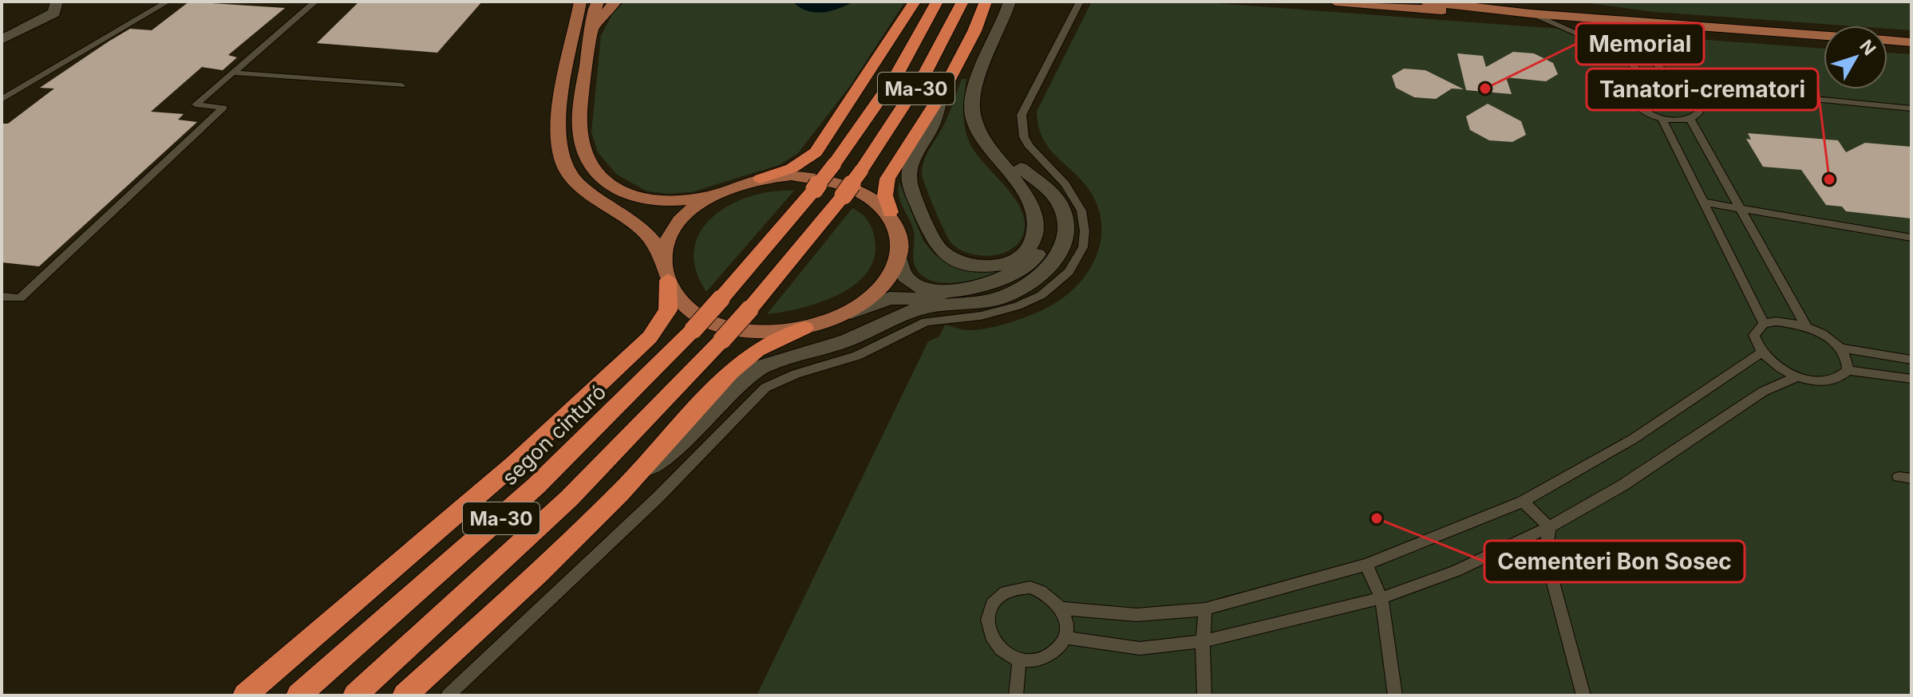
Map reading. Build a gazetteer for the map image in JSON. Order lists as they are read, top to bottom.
{
  "streets": {
    "highway": ["Ma-30", "segon cinturó"]
  },
  "places": ["Memorial", "Tanatori-crematori", "Cementeri Bon Sosec"],
  "north": "top right"
}
